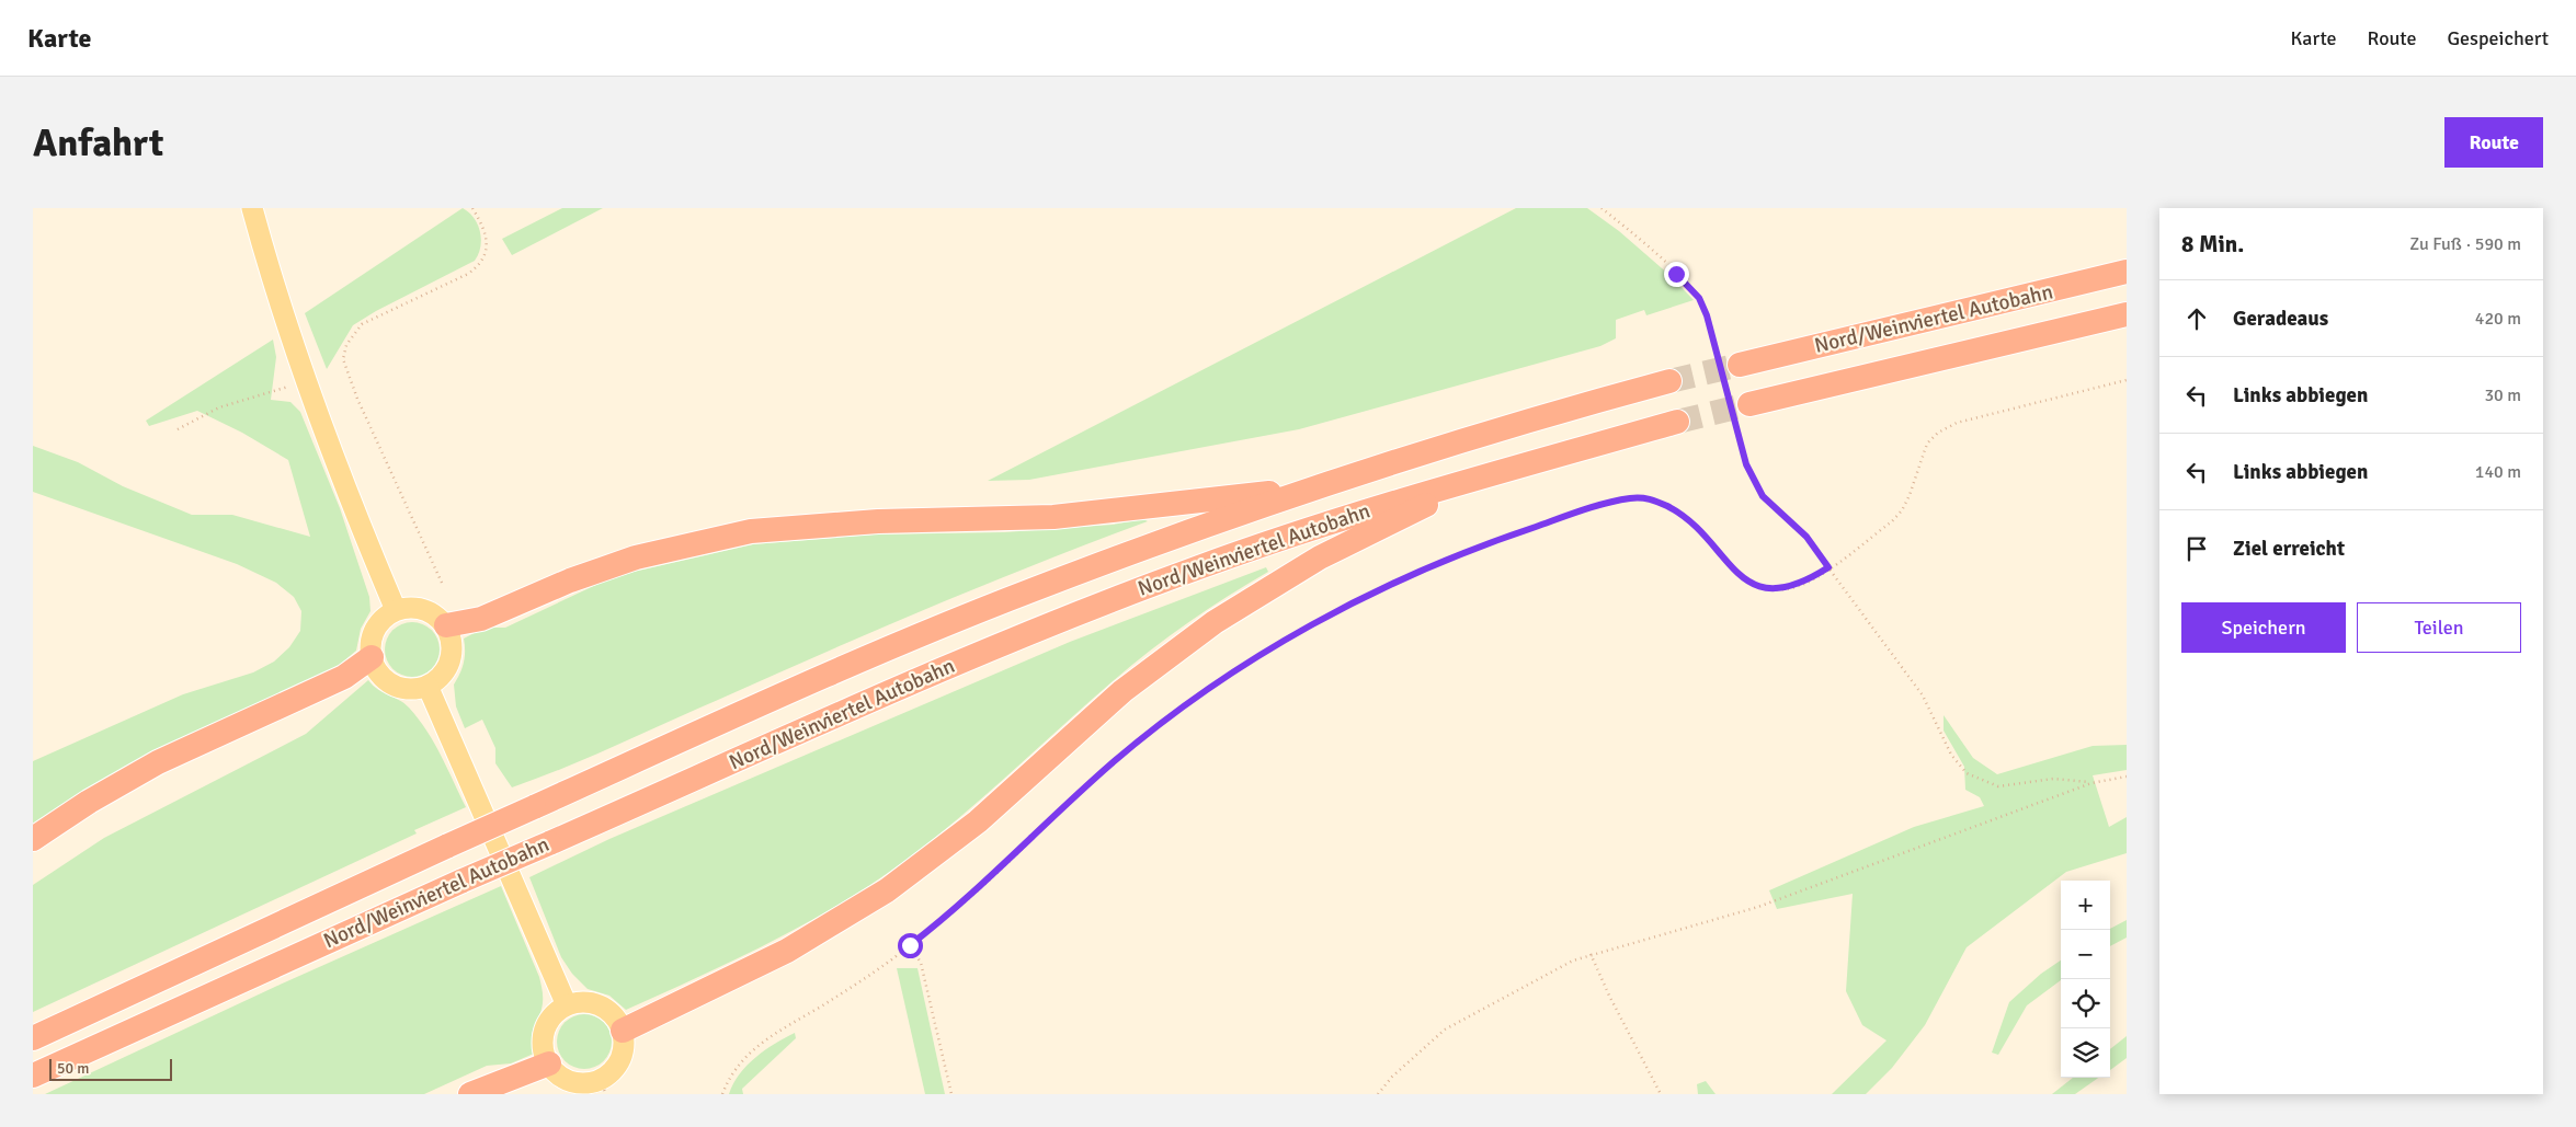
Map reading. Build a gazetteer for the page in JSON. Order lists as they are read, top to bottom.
{
  "streets": {
    "highway": ["Nord/Weinviertel Autobahn"]
  },
  "scale_bar": "50 m",
  "page": {
    "header": "Karte",
    "nav": ["Karte", "Route", "Gespeichert"],
    "buttons": [
      "Route",
      ["Speichern", "Teilen"]
    ],
    "title": "Anfahrt",
    "heading": ["8 Min.", "Zu Fuß · 590 m"],
    "list": [
      ["Geradeaus", "420 m"],
      ["Links abbiegen", "30 m"],
      ["Links abbiegen", "140 m"],
      "Ziel erreicht"
    ],
    "map_buttons": ["+", "−"],
    "scale": "50 m"
  }
}
